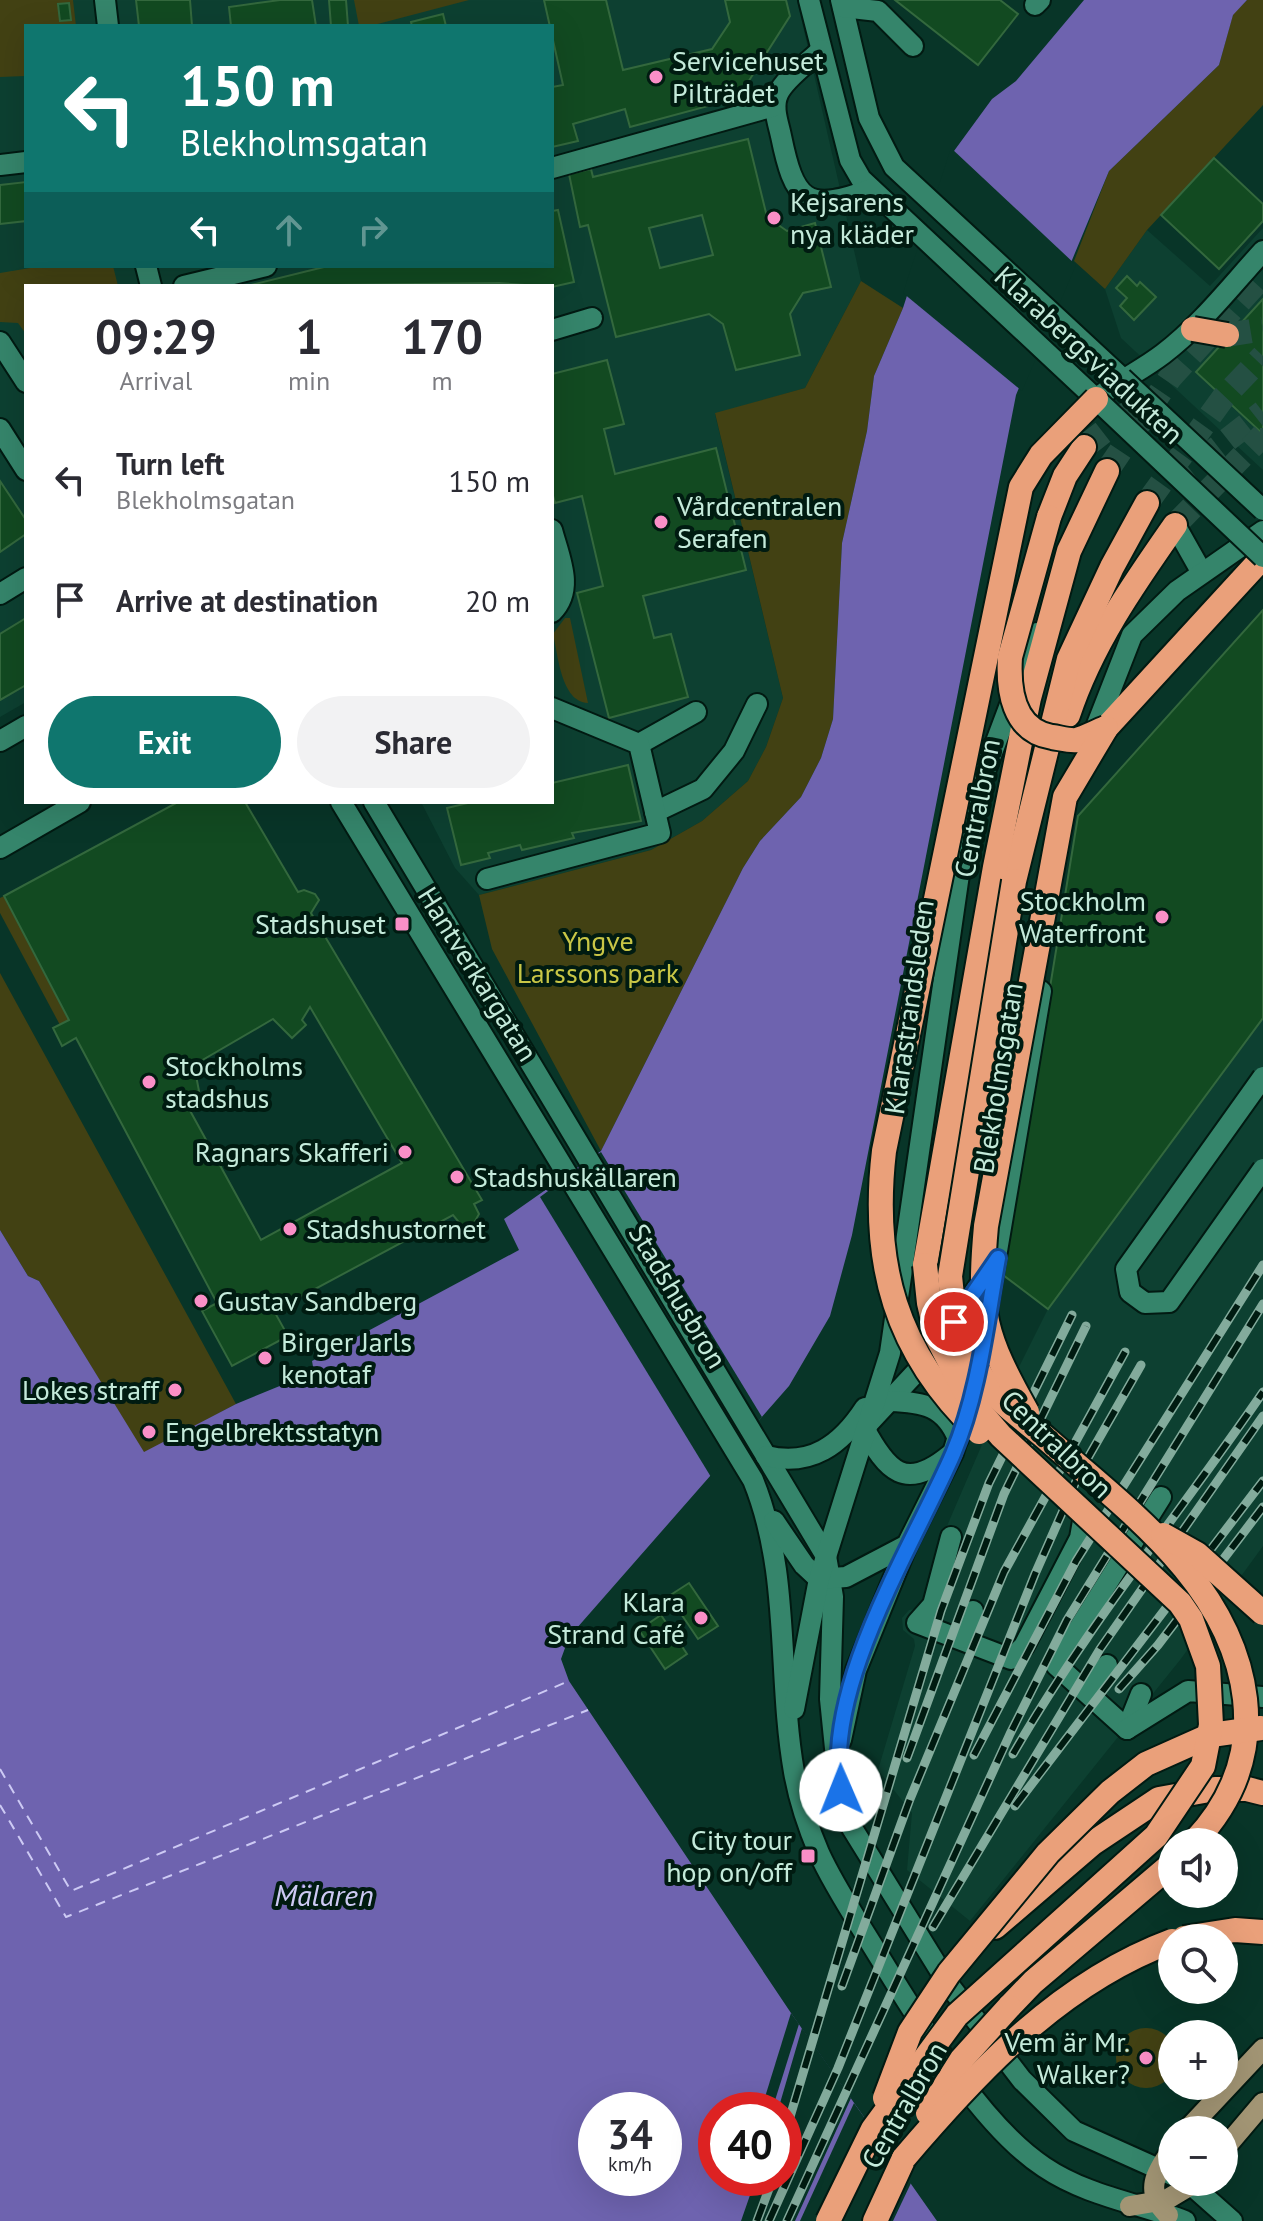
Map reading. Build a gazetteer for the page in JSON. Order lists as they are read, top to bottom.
{
  "streets": {
    "highway": ["Centralbron", "Klarastrandsleden"],
    "street": [
      "Klarabergsviadukten",
      "Hantverkargatan",
      "Blekholmsgatan",
      "Stadshusbron"
    ]
  },
  "crossings": [
    ["Centralbron", "Klarastrandsleden"],
    ["Hantverkargatan", "Stadshusbron"],
    ["Klarastrandsleden", "Blekholmsgatan"],
    ["Klarastrandsleden", "Stadshusbron"]
  ],
  "water": ["Mälaren"],
  "parks": ["Yngve Larssons park"],
  "places": {
    "other": [
      "Servicehuset Pilträdet",
      "Kejsarens nya kläder",
      "Vårdcentralen Serafen",
      "Stockholm Waterfront",
      "Stockholms stadshus",
      "Ragnars Skafferi",
      "Stadshuskällaren",
      "Stadshustornet",
      "Gustav Sandberg",
      "Birger Jarls kenotaf",
      "Lokes straff",
      "Engelbrektsstatyn",
      "Klara Strand Café",
      "Vem är Mr. Walker?"
    ],
    "transit": ["Stadshuset", "City tour hop on/off"]
  },
  "page": {
    "turn": ["150 m", "Blekholmsgatan"],
    "eta": [
      "09:29",
      "Arrival",
      "1",
      "min",
      "170",
      "m"
    ],
    "list": [
      {
        "name": "Turn left",
        "note": "Blekholmsgatan",
        "value": "150 m"
      },
      {
        "name": "Arrive at destination",
        "value": "20 m"
      }
    ],
    "buttons": ["Exit", "Share"],
    "map_buttons": ["+", "−"],
    "speed": "34 km/h",
    "limit": "40"
  }
}
